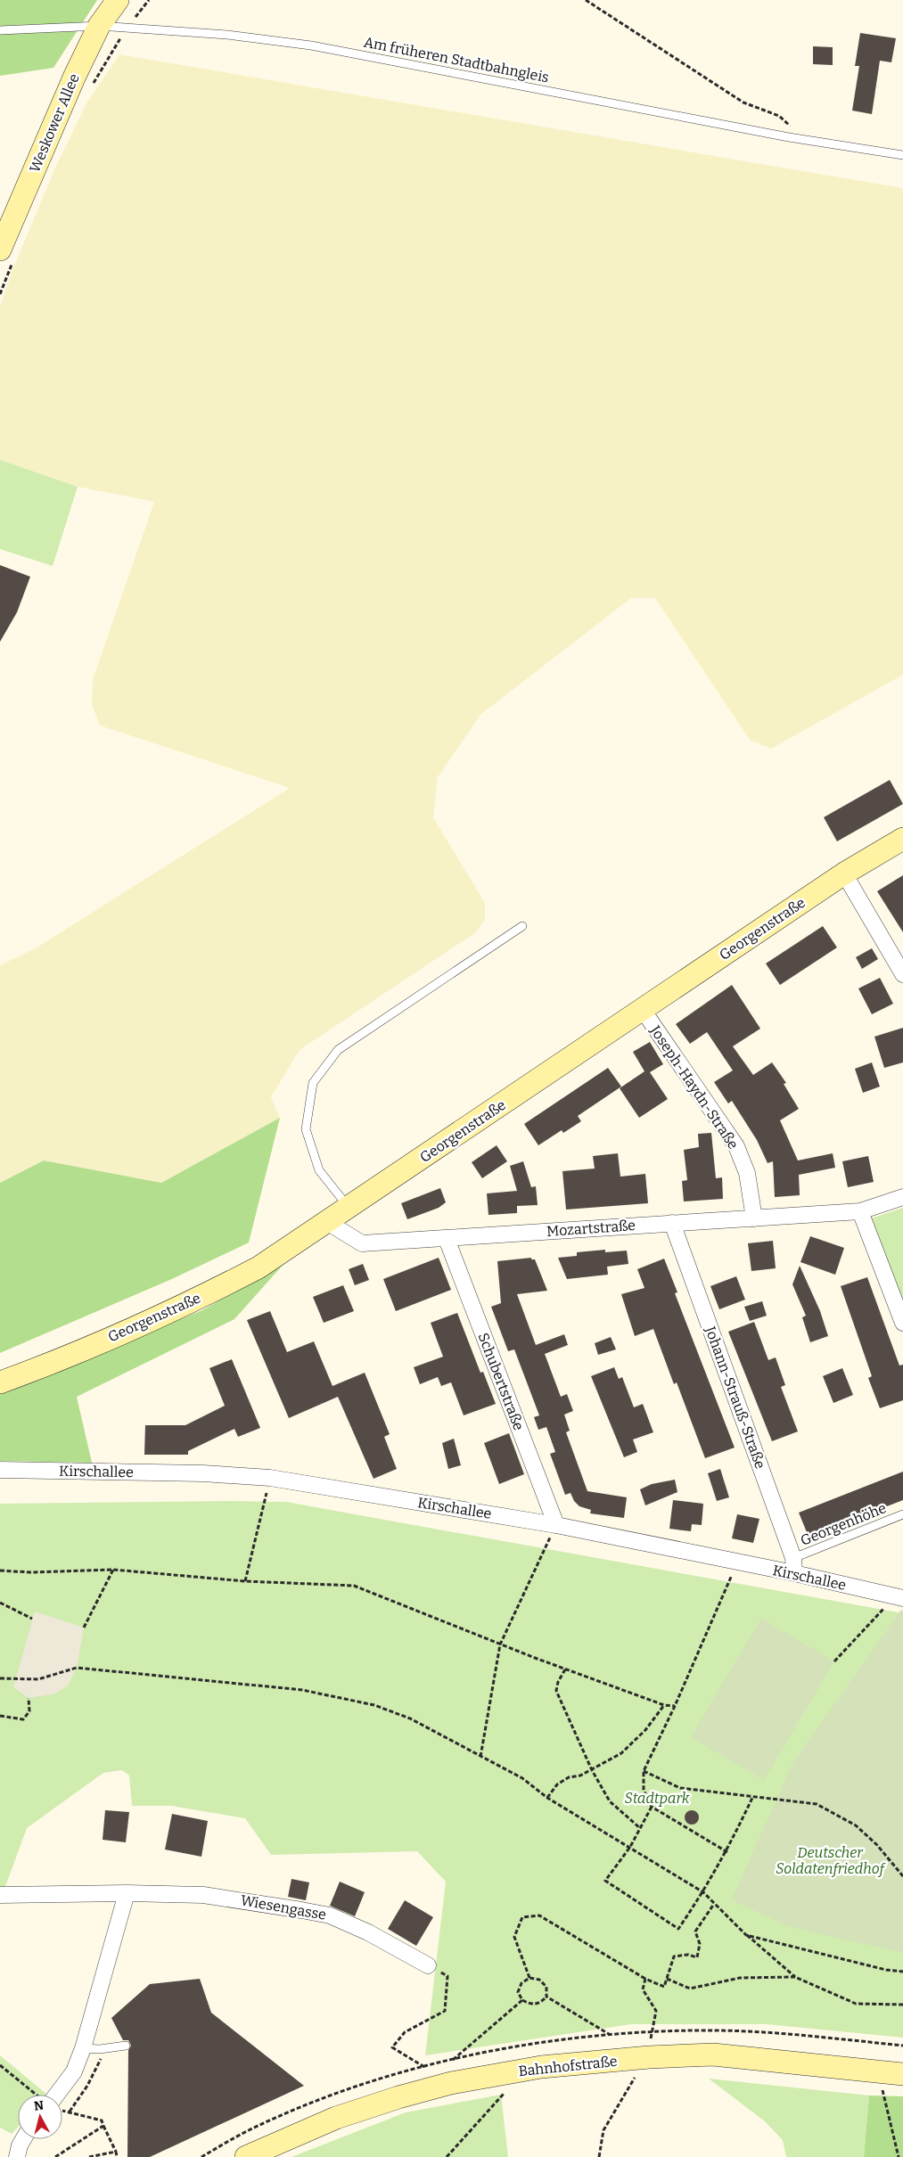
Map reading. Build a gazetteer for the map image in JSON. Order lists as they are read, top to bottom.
{
  "streets": {
    "main road": ["Weskower Allee", "Georgenstraße", "Bahnhofstraße"],
    "street": [
      "Joseph-Haydn-Straße",
      "Mozartstraße",
      "Schubertstraße",
      "Johann-Strauß-Straße",
      "Kirschallee",
      "Wiesengasse"
    ],
    "lane": ["Am früheren Stadtbahngleis", "Georgenhöhe"]
  },
  "crossings": [
    ["Am früheren Stadtbahngleis", "Weskower Allee"],
    ["Georgenstraße", "Joseph-Haydn-Straße"],
    ["Georgenstraße", "Mozartstraße"],
    ["Joseph-Haydn-Straße", "Mozartstraße"],
    ["Mozartstraße", "Schubertstraße"],
    ["Mozartstraße", "Johann-Strauß-Straße"],
    ["Schubertstraße", "Kirschallee"],
    ["Johann-Strauß-Straße", "Kirschallee"],
    ["Johann-Strauß-Straße", "Georgenhöhe"],
    ["Kirschallee", "Georgenhöhe"]
  ],
  "parks": ["Stadtpark", "Deutscher Soldatenfriedhof"],
  "north": "top"
}
